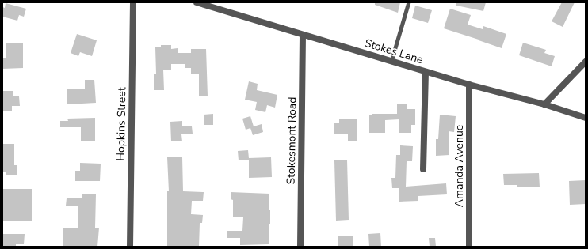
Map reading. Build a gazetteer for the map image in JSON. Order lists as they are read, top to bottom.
{
  "streets": {
    "street": [
      "Stokes Lane",
      "Hopkins Street",
      "Stokesmont Road",
      "Amanda Avenue"
    ]
  },
  "crossings": [
    ["Stokes Lane", "Stokesmont Road"],
    ["Stokes Lane", "Amanda Avenue"]
  ]
}
